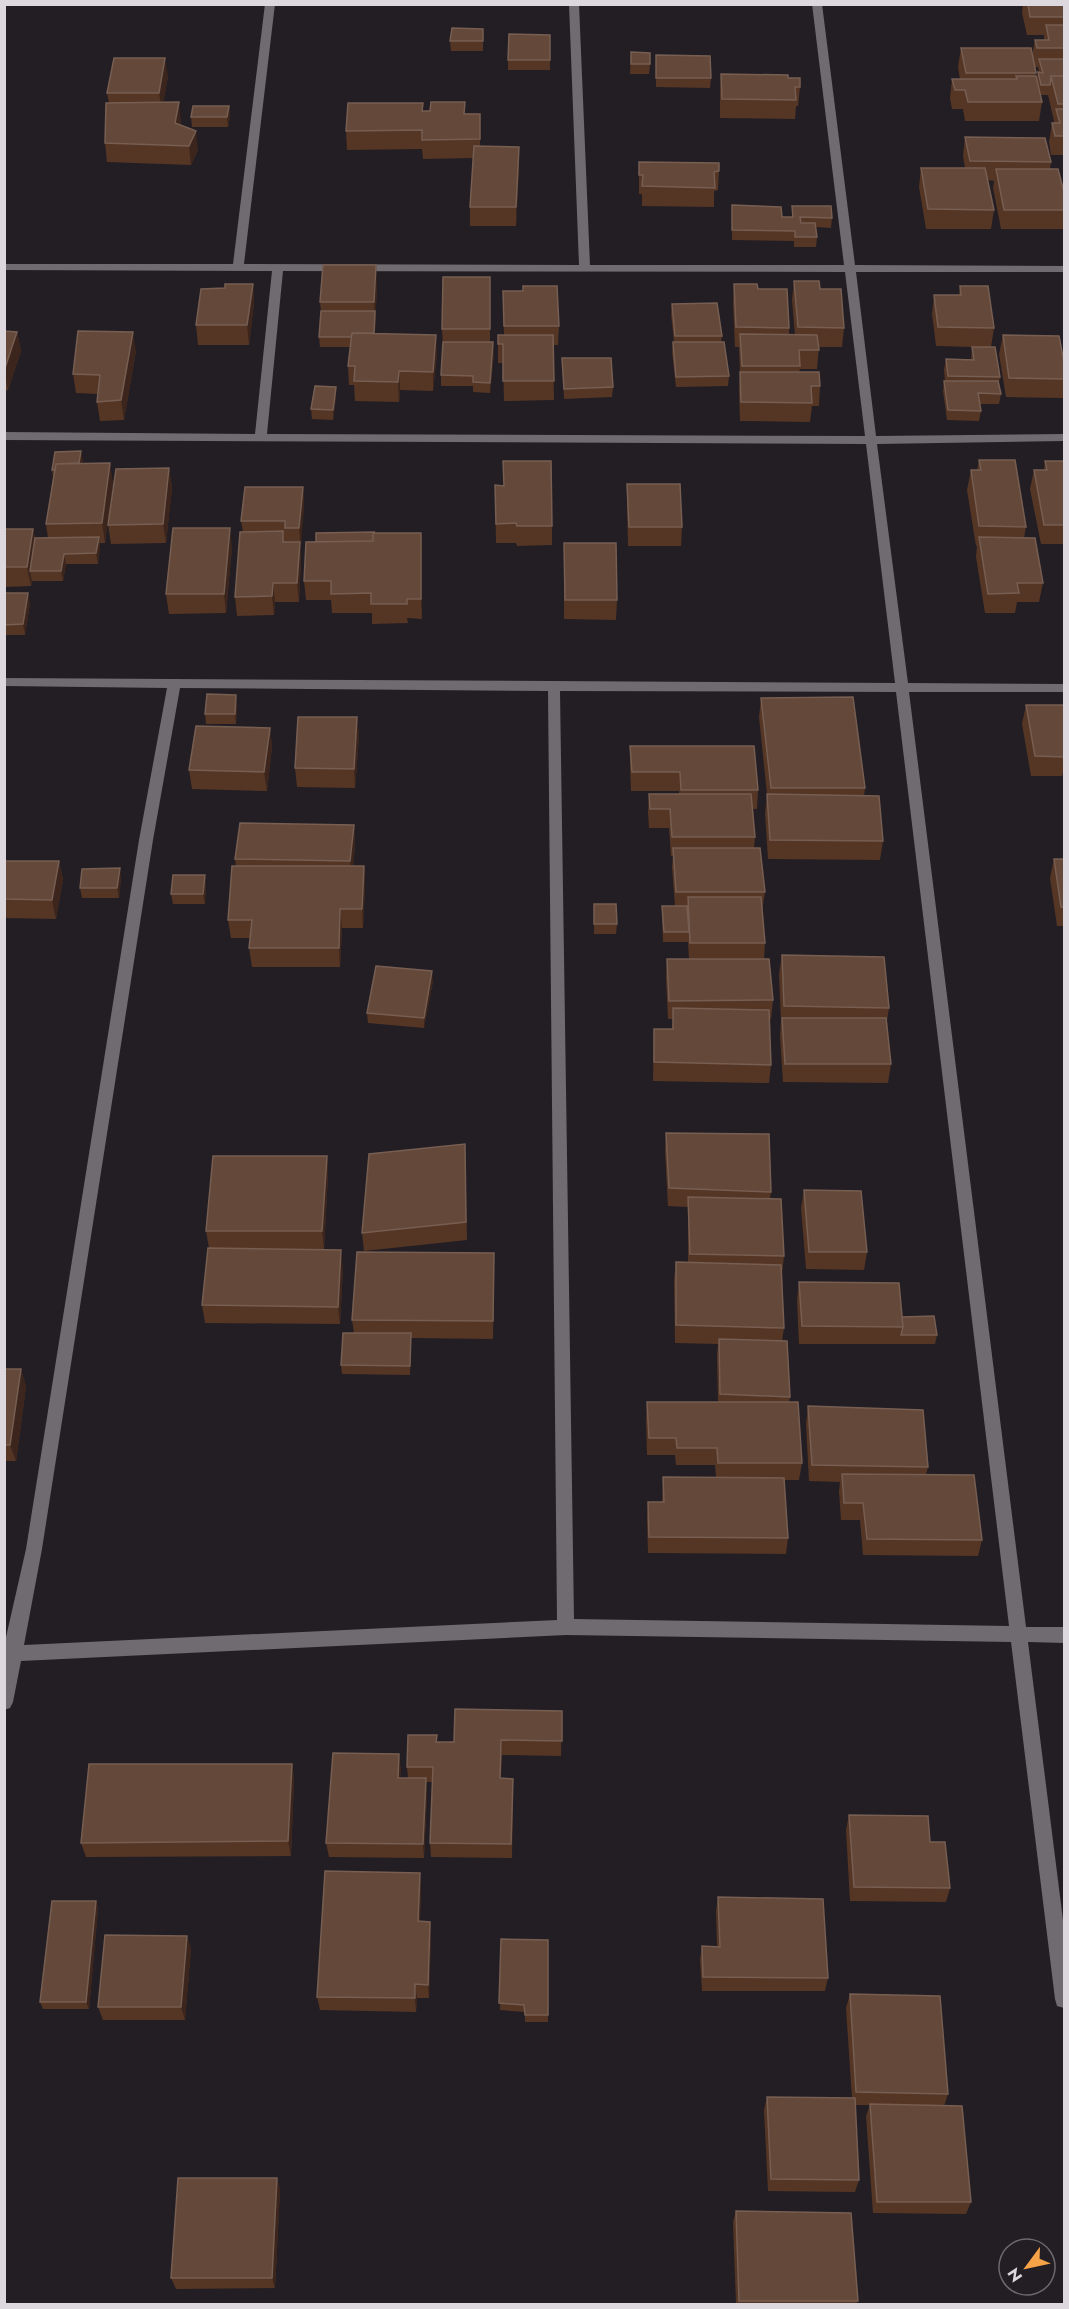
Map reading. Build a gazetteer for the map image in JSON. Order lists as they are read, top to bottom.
{
  "north": "bottom left"
}
